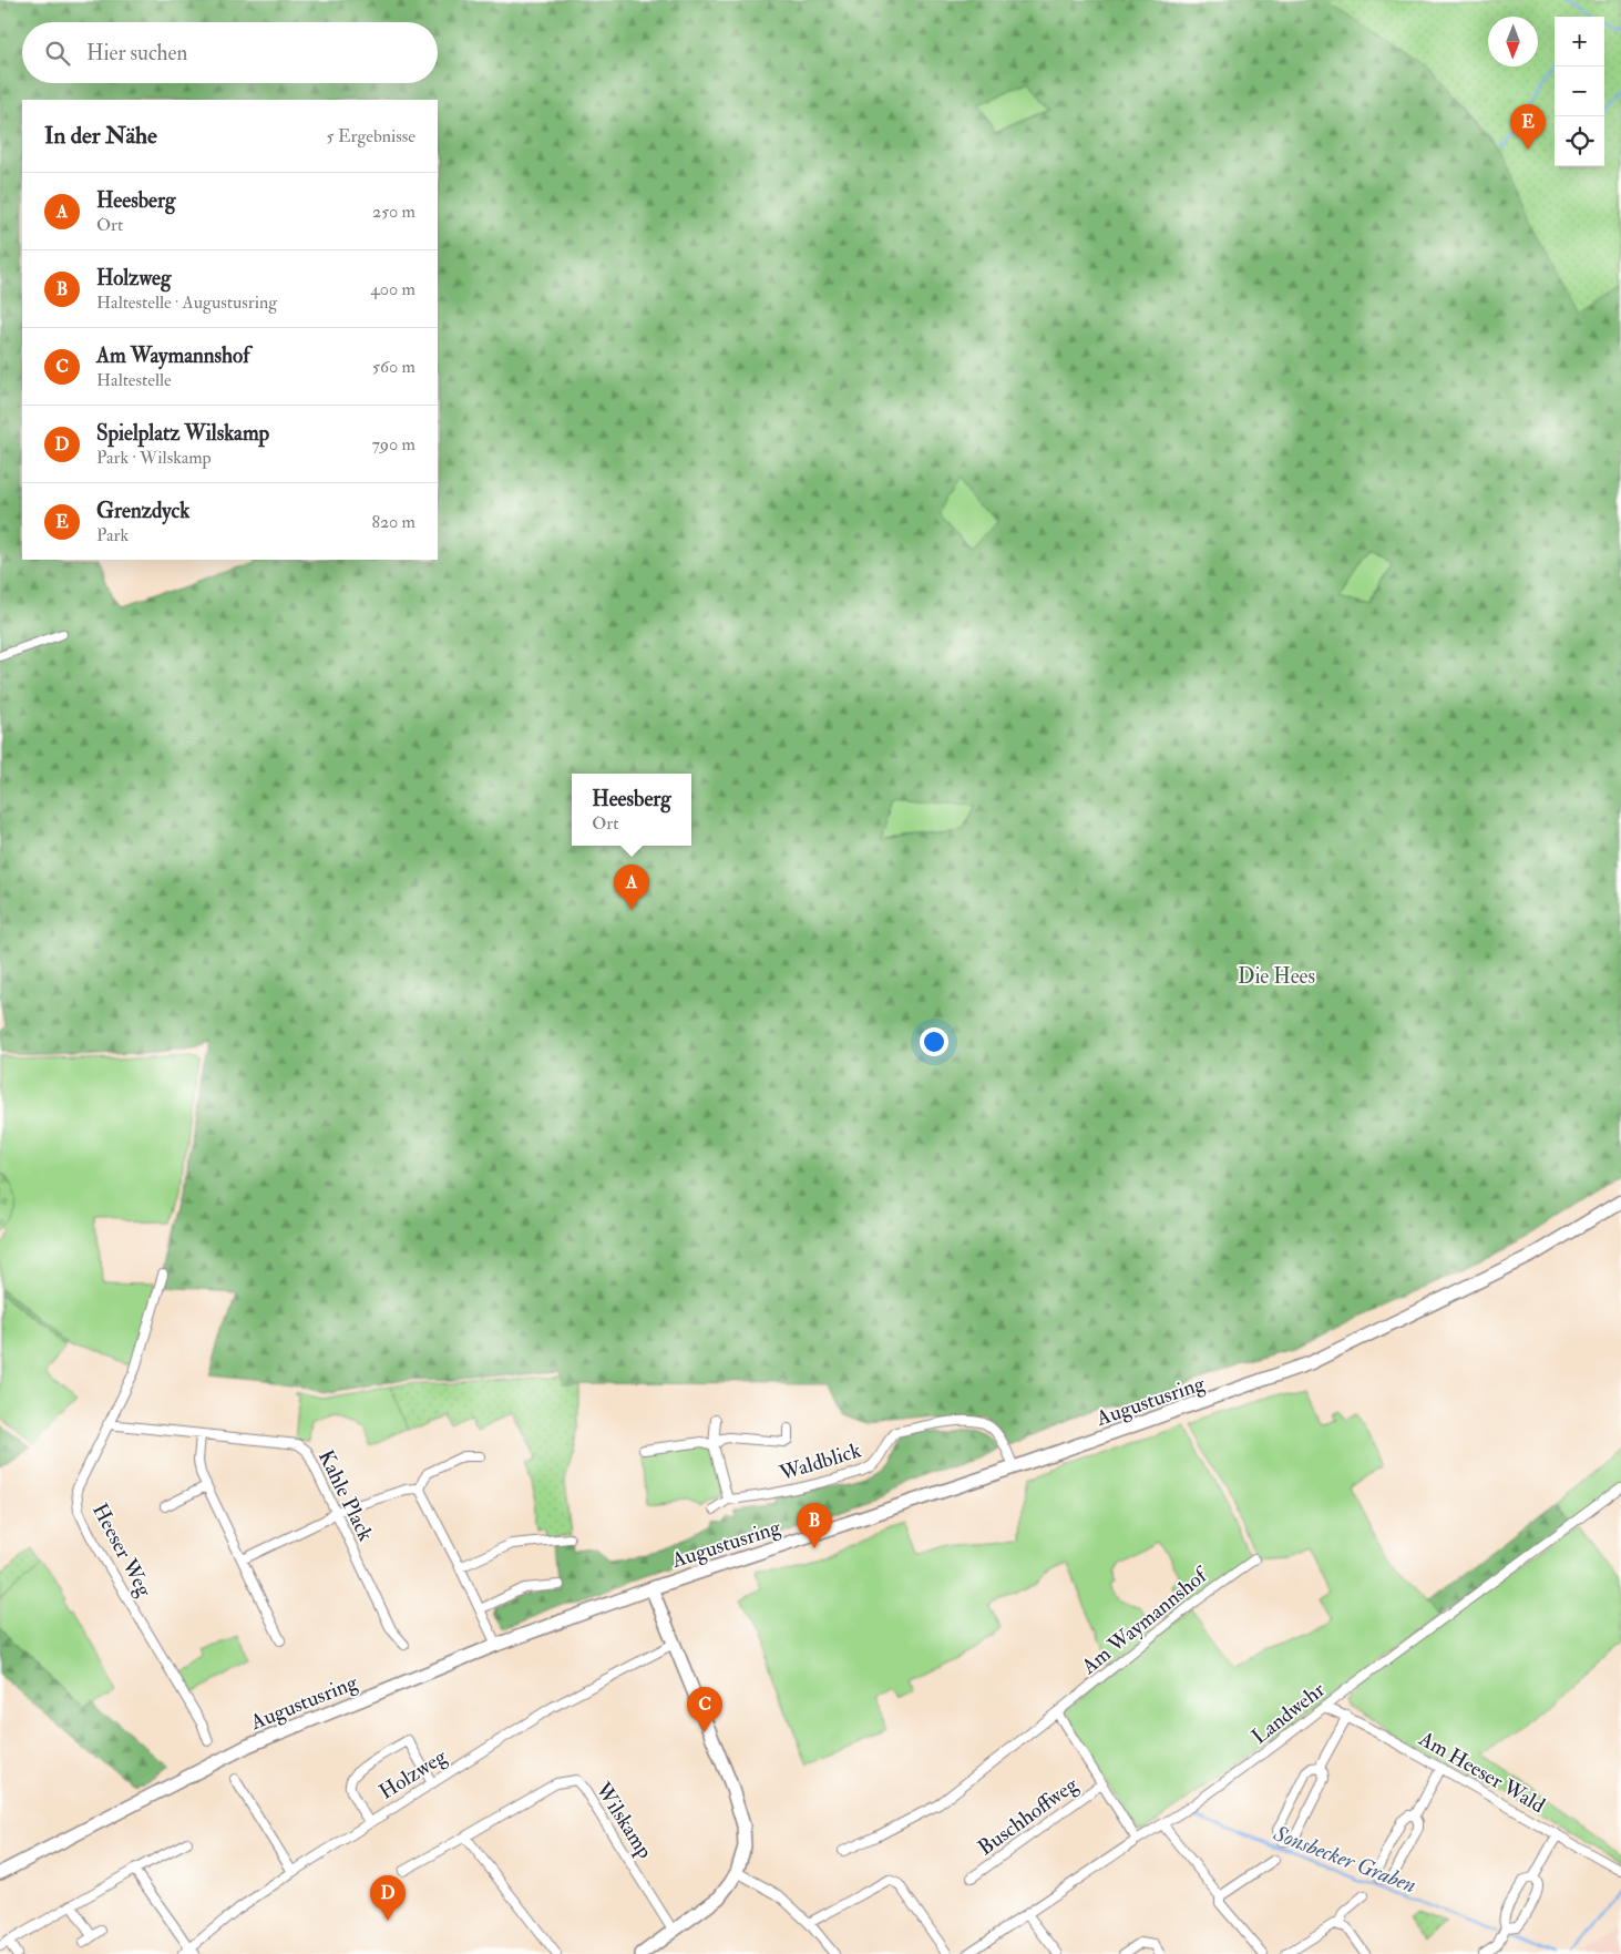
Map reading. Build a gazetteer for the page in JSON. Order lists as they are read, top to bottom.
{
  "streets": {
    "main road": ["Augustusring"],
    "street": [
      "Waldblick",
      "Kahle Plack",
      "Heeser Weg",
      "Am Waymannshof",
      "Landwehr",
      "Am Heeser Wald",
      "Holzweg",
      "Buschhoffweg",
      "Wilskamp"
    ]
  },
  "crossings": [
    ["Augustusring", "Waldblick"],
    ["Kahle Plack", "Heeser Weg"],
    ["Landwehr", "Am Heeser Wald"]
  ],
  "water": ["Sonsbecker Graben"],
  "parks": ["Die Hees"],
  "north": "bottom",
  "page": {
    "map_buttons": ["+", "−"],
    "search": "Hier suchen",
    "heading": ["In der Nähe", "5 Ergebnisse"],
    "pins": [
      "E",
      "A",
      "B",
      "C",
      "D"
    ],
    "list": [
      {
        "mark": "A",
        "name": "Heesberg",
        "note": "Ort",
        "value": "250 m"
      },
      {
        "mark": "B",
        "name": "Holzweg",
        "note": "Haltestelle · Augustusring",
        "value": "400 m"
      },
      {
        "mark": "C",
        "name": "Am Waymannshof",
        "note": "Haltestelle",
        "value": "560 m"
      },
      {
        "mark": "D",
        "name": "Spielplatz Wilskamp",
        "note": "Park · Wilskamp",
        "value": "790 m"
      },
      {
        "mark": "E",
        "name": "Grenzdyck",
        "note": "Park",
        "value": "820 m"
      }
    ],
    "popup": ["Heesberg", "Ort"]
  }
}
